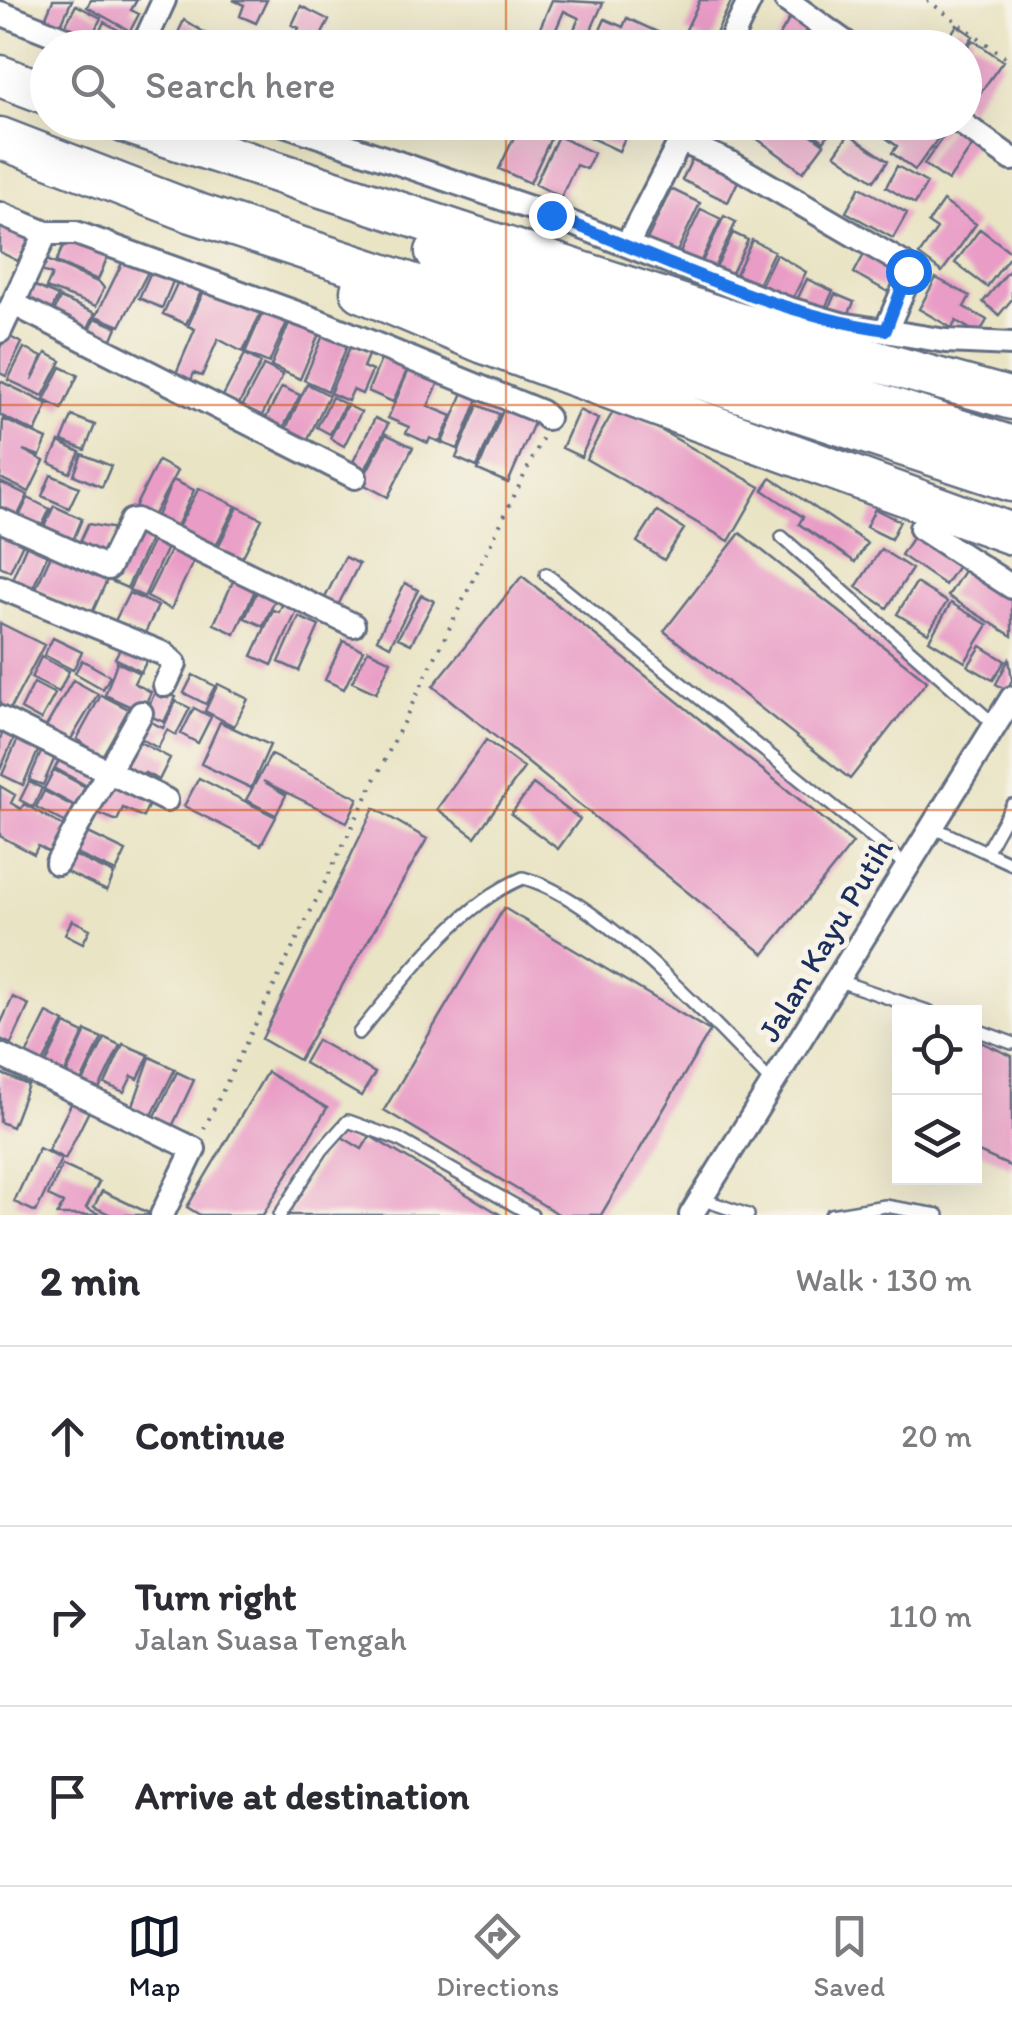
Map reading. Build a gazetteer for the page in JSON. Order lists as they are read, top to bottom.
{
  "streets": {
    "street": ["Jalan Kayu Putih"]
  },
  "page": {
    "search": "Search here",
    "heading": ["2 min", "Walk · 130 m"],
    "list": [
      ["Continue", "20 m"],
      ["Turn right", "Jalan Suasa Tengah", "110 m"],
      "Arrive at destination"
    ],
    "nav": ["Map", "Directions", "Saved"]
  }
}
